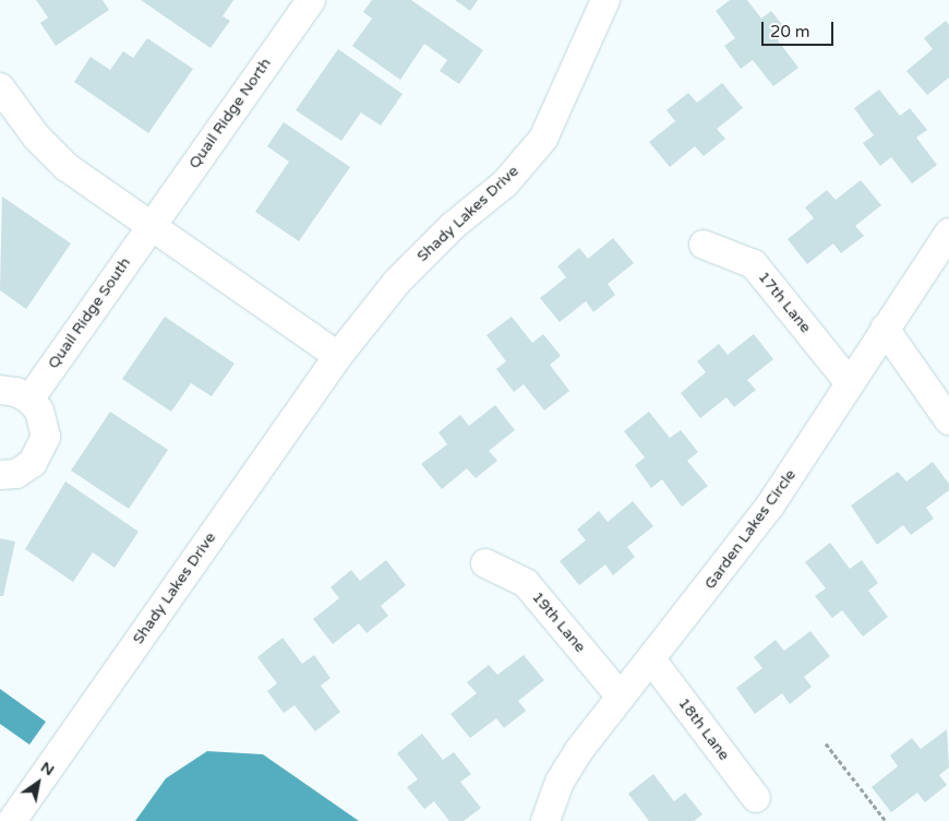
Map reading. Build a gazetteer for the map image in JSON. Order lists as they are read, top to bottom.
{
  "streets": {
    "street": [
      "Quail Ridge North",
      "Shady Lakes Drive",
      "17th Lane",
      "Quail Ridge South",
      "Garden Lakes Circle",
      "19th Lane",
      "18th Lane"
    ]
  },
  "crossings": [
    ["Quail Ridge North", "Quail Ridge South"],
    ["17th Lane", "Garden Lakes Circle"],
    ["Garden Lakes Circle", "19th Lane"],
    ["Garden Lakes Circle", "18th Lane"]
  ],
  "scale_bar": "20 m",
  "north": "top right"
}
